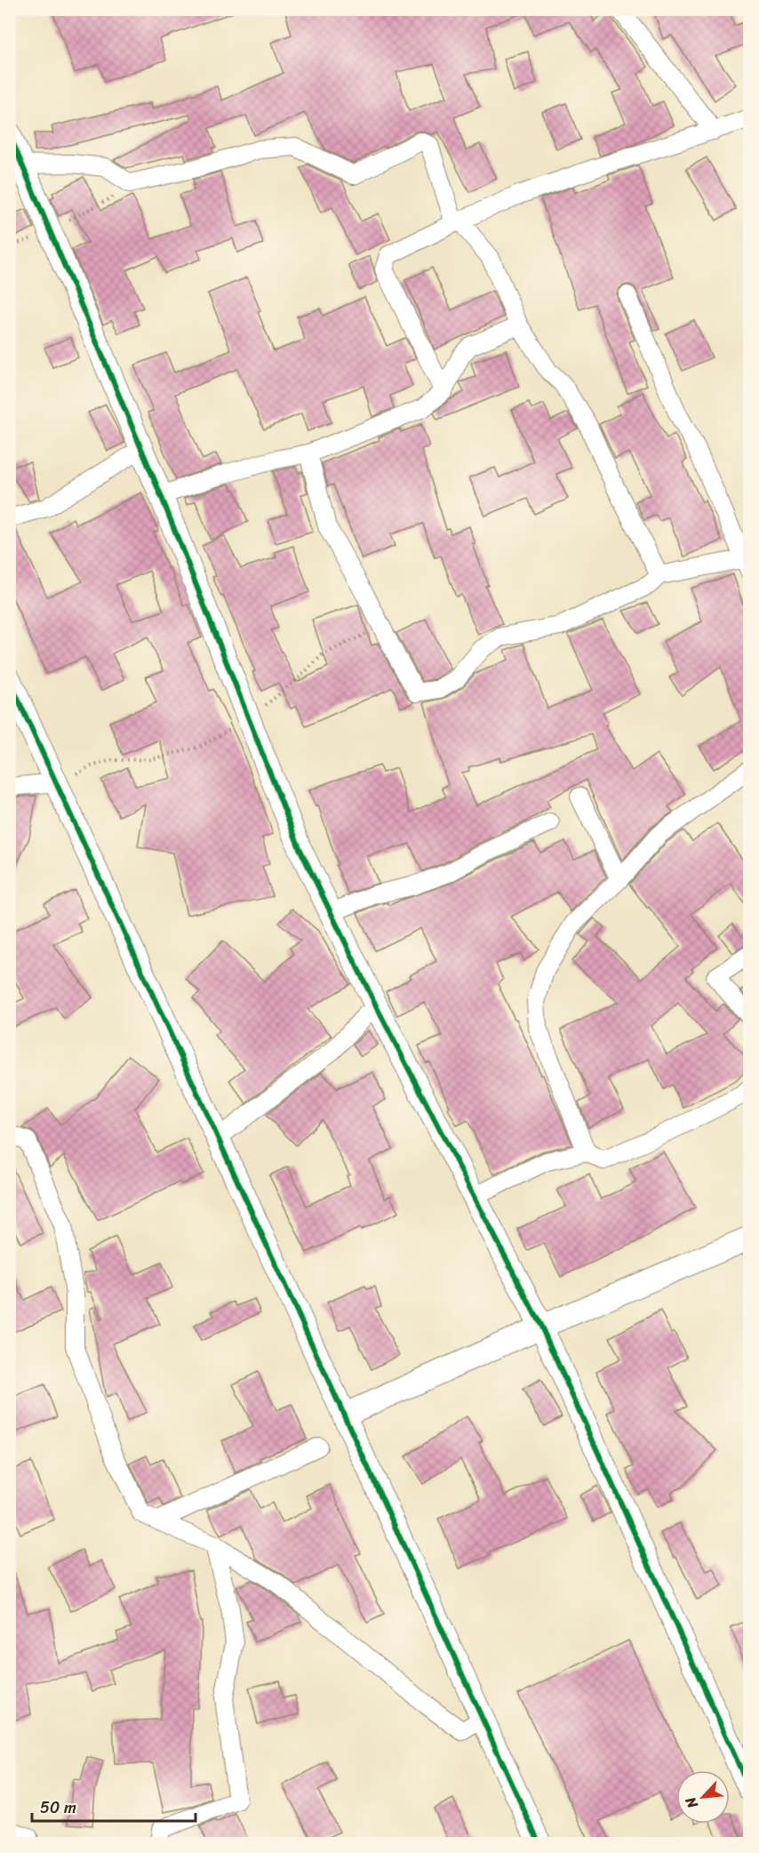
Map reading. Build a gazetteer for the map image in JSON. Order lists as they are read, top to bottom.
{
  "scale_bar": "50 m",
  "north": "bottom left"
}
